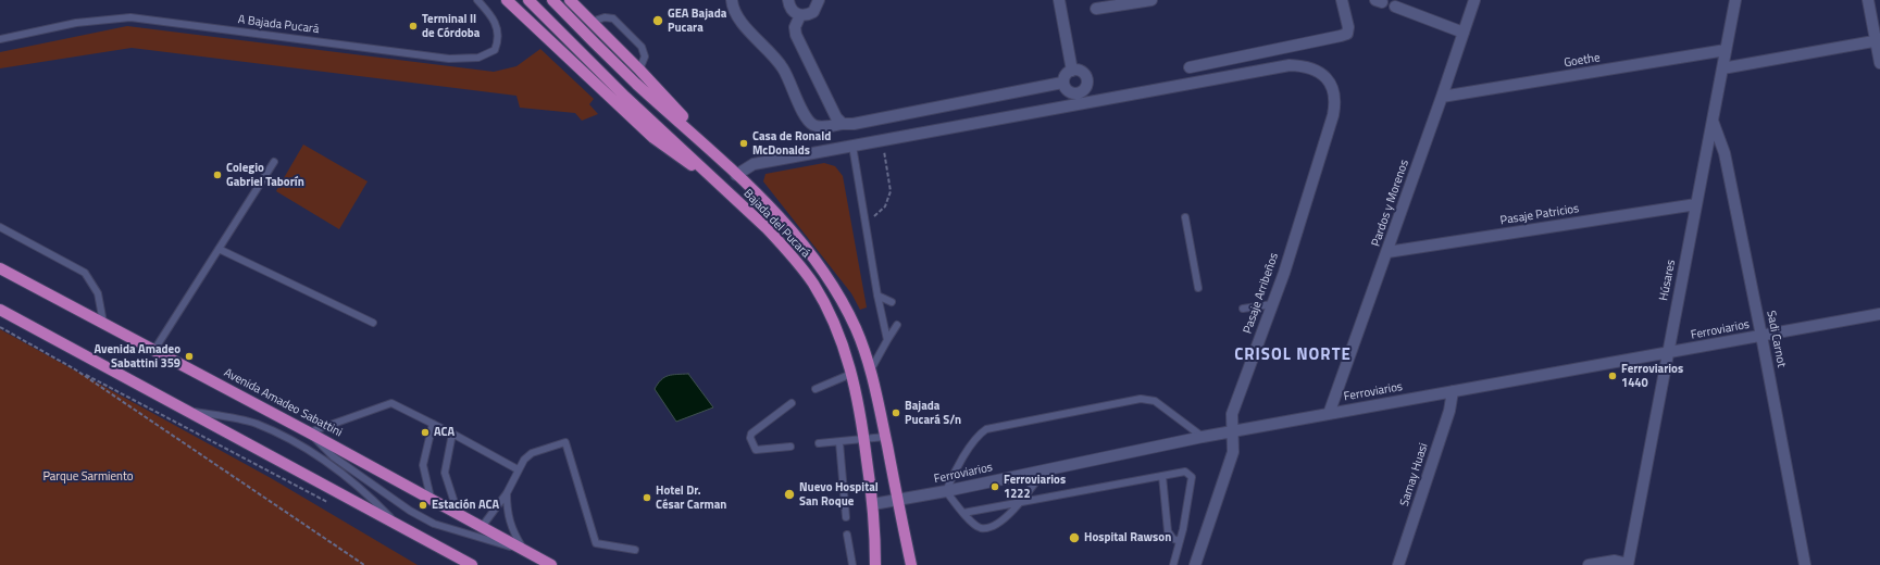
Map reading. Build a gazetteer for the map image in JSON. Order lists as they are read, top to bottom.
{
  "streets": {
    "main road": ["Bajada del Pucará", "Avenida Amadeo Sabattini"],
    "street": [
      "Goethe",
      "Pardos y Morenos",
      "Pasaje Patricios",
      "Húsares",
      "Pasaje Arribeños",
      "Ferroviarios",
      "Sadi Carnot",
      "Samay Huasi"
    ],
    "lane": ["A Bajada Pucará"]
  },
  "crossings": [
    ["Goethe", "Pardos y Morenos"],
    ["Goethe", "Húsares"],
    ["Pardos y Morenos", "Pasaje Patricios"],
    ["Pardos y Morenos", "Ferroviarios"],
    ["Pasaje Patricios", "Húsares"],
    ["Bajada del Pucará", "Ferroviarios"],
    ["Húsares", "Ferroviarios"],
    ["Húsares", "Sadi Carnot"],
    ["Pasaje Arribeños", "Ferroviarios"],
    ["Ferroviarios", "Sadi Carnot"],
    ["Ferroviarios", "Samay Huasi"]
  ],
  "districts": ["CRISOL NORTE"],
  "parks": ["Parque Sarmiento"],
  "places": [
    "GEA Bajada Pucara",
    "Terminal II de Córdoba",
    "Casa de Ronald McDonalds",
    "Colegio Gabriel Taborín",
    "Avenida Amadeo Sabattini 359",
    "Ferroviarios 1440",
    "Bajada Pucará S/n",
    "ACA",
    "Ferroviarios 1222",
    "Nuevo Hospital San Roque",
    "Hotel Dr. César Carman",
    "Estación ACA",
    "Hospital Rawson"
  ]
}
